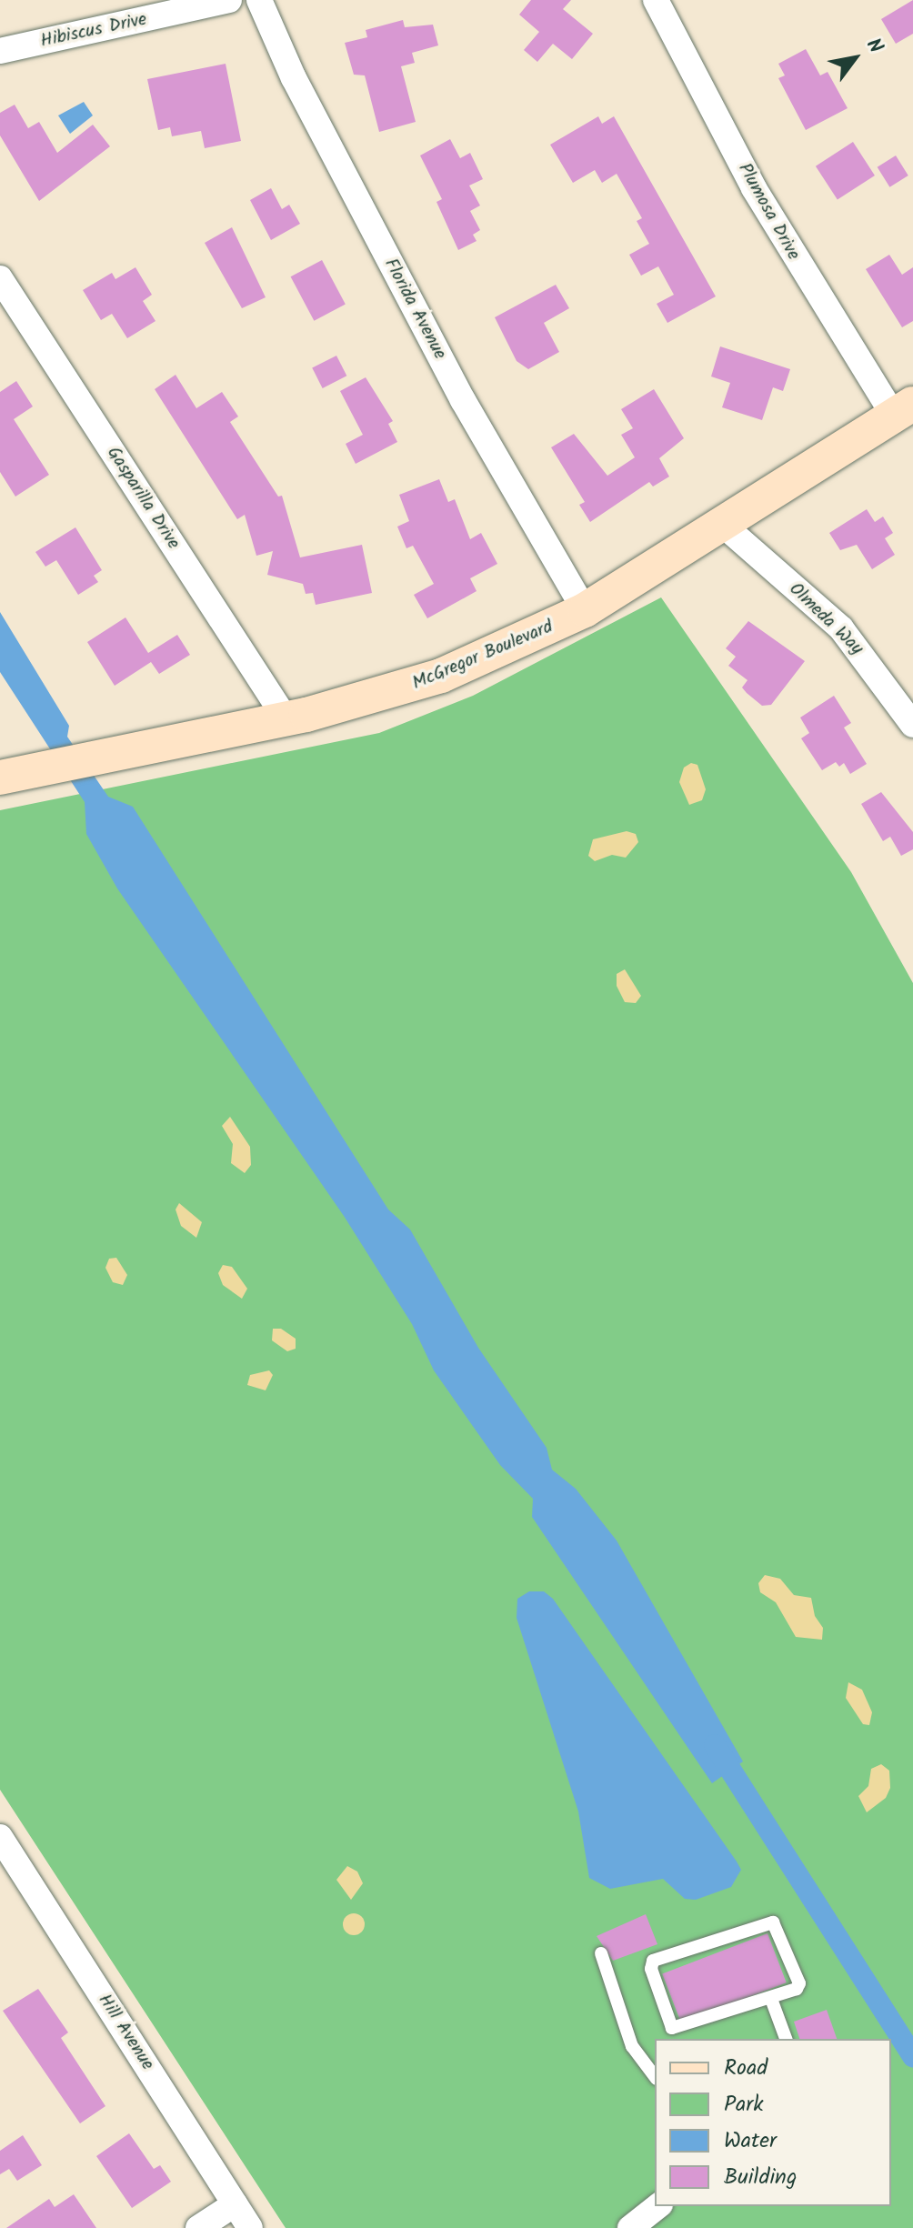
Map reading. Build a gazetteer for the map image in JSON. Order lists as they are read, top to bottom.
{
  "streets": {
    "main road": ["McGregor Boulevard"],
    "street": [
      "Hibiscus Drive",
      "Plumosa Drive",
      "Florida Avenue",
      "Gasparilla Drive",
      "Olmeda Way",
      "Hill Avenue"
    ]
  },
  "crossings": [
    ["Plumosa Drive", "McGregor Boulevard"],
    ["Florida Avenue", "McGregor Boulevard"],
    ["Gasparilla Drive", "McGregor Boulevard"],
    ["Olmeda Way", "McGregor Boulevard"]
  ],
  "legend": [
    "Road",
    "Park",
    "Water",
    "Building"
  ],
  "north": "top right"
}
